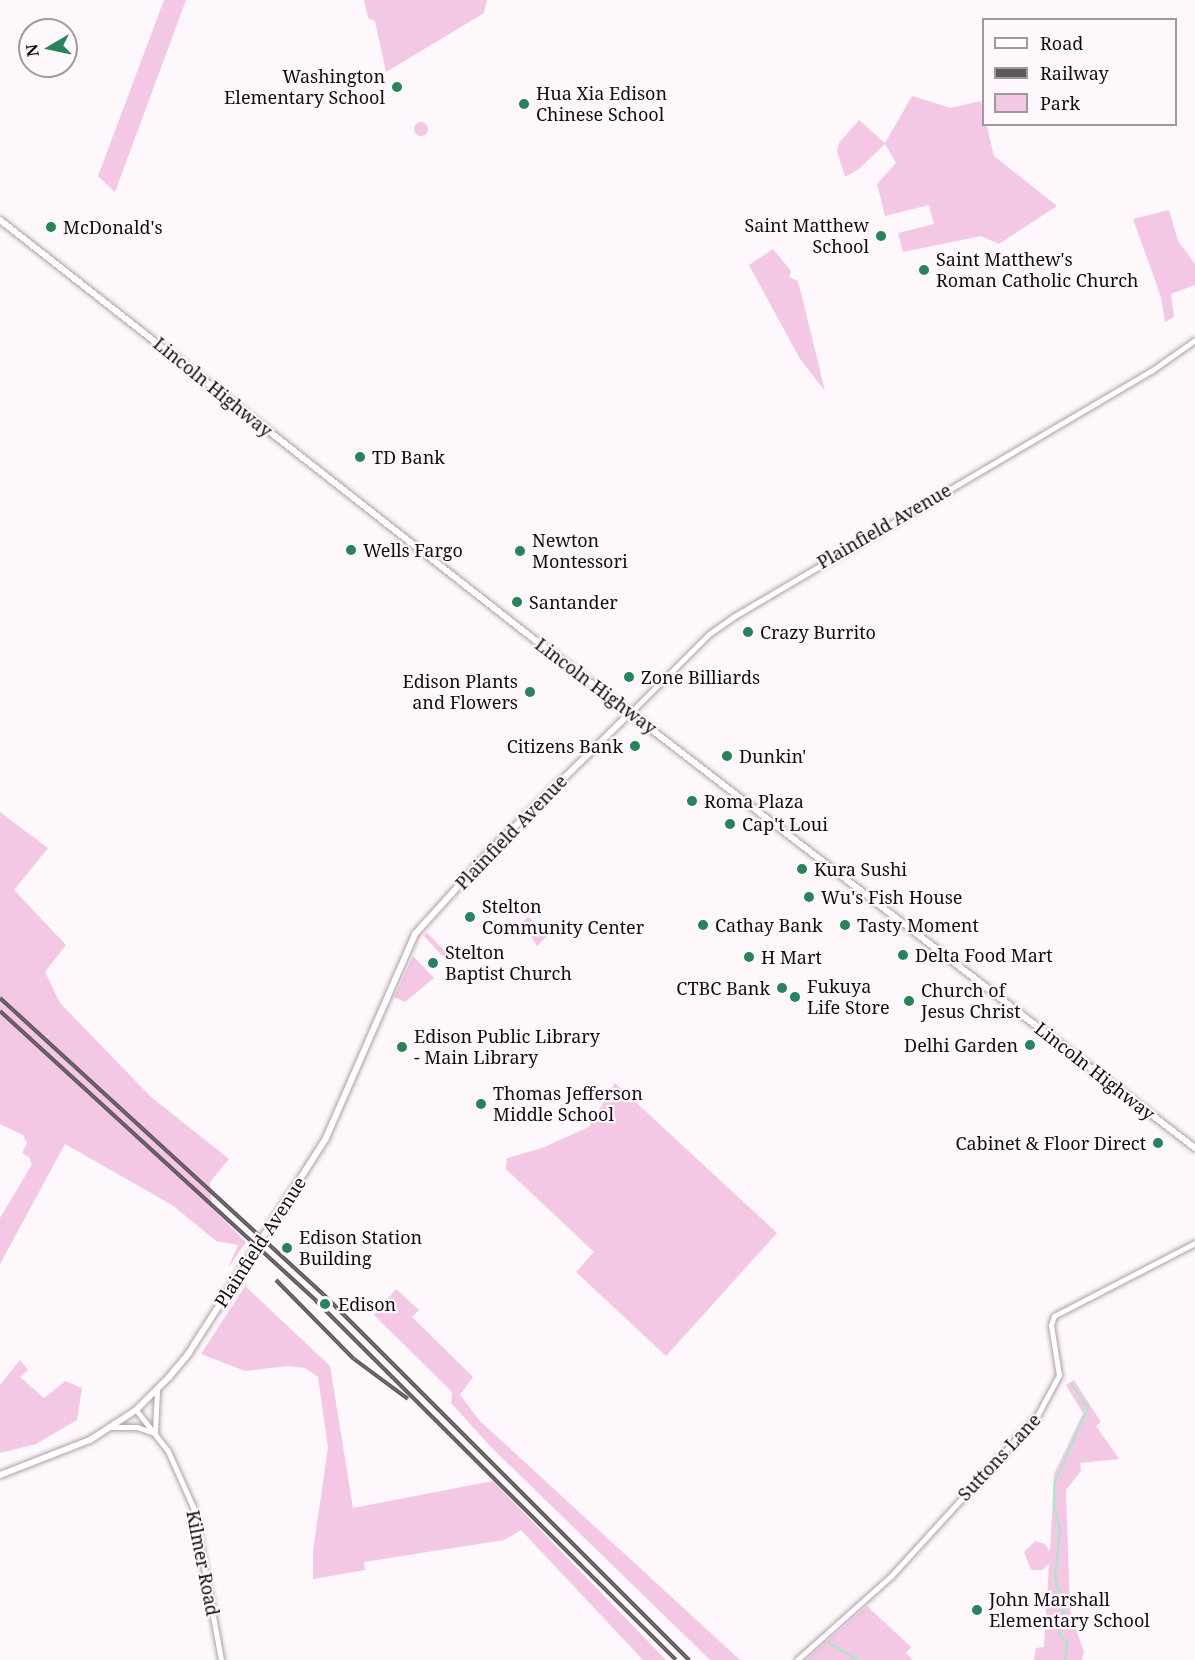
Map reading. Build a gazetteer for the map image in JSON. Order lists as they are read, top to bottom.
{
  "streets": {
    "main road": ["Lincoln Highway", "Plainfield Avenue"],
    "street": ["Suttons Lane", "Kilmer Road"]
  },
  "crossings": [
    ["Lincoln Highway", "Plainfield Avenue"],
    ["Plainfield Avenue", "Kilmer Road"]
  ],
  "places": [
    "Washington Elementary School",
    "Hua Xia Edison Chinese School",
    "McDonald's",
    "Saint Matthew School",
    "Saint Matthew's Roman Catholic Church",
    "TD Bank",
    "Wells Fargo",
    "Newton Montessori",
    "Santander",
    "Crazy Burrito",
    "Zone Billiards",
    "Edison Plants and Flowers",
    "Citizens Bank",
    "Dunkin'",
    "Roma Plaza",
    "Cap't Loui",
    "Kura Sushi",
    "Wu's Fish House",
    "Stelton Community Center",
    "Cathay Bank",
    "Tasty Moment",
    "Delta Food Mart",
    "H Mart",
    "Stelton Baptist Church",
    "CTBC Bank",
    "Fukuya Life Store",
    "Church of Jesus Christ",
    "Delhi Garden",
    "Edison Public Library - Main Library",
    "Thomas Jefferson Middle School",
    "Cabinet & Floor Direct",
    "Edison Station Building",
    "Edison",
    "John Marshall Elementary School"
  ],
  "legend": ["Road", "Railway", "Park"],
  "north": "left"
}
